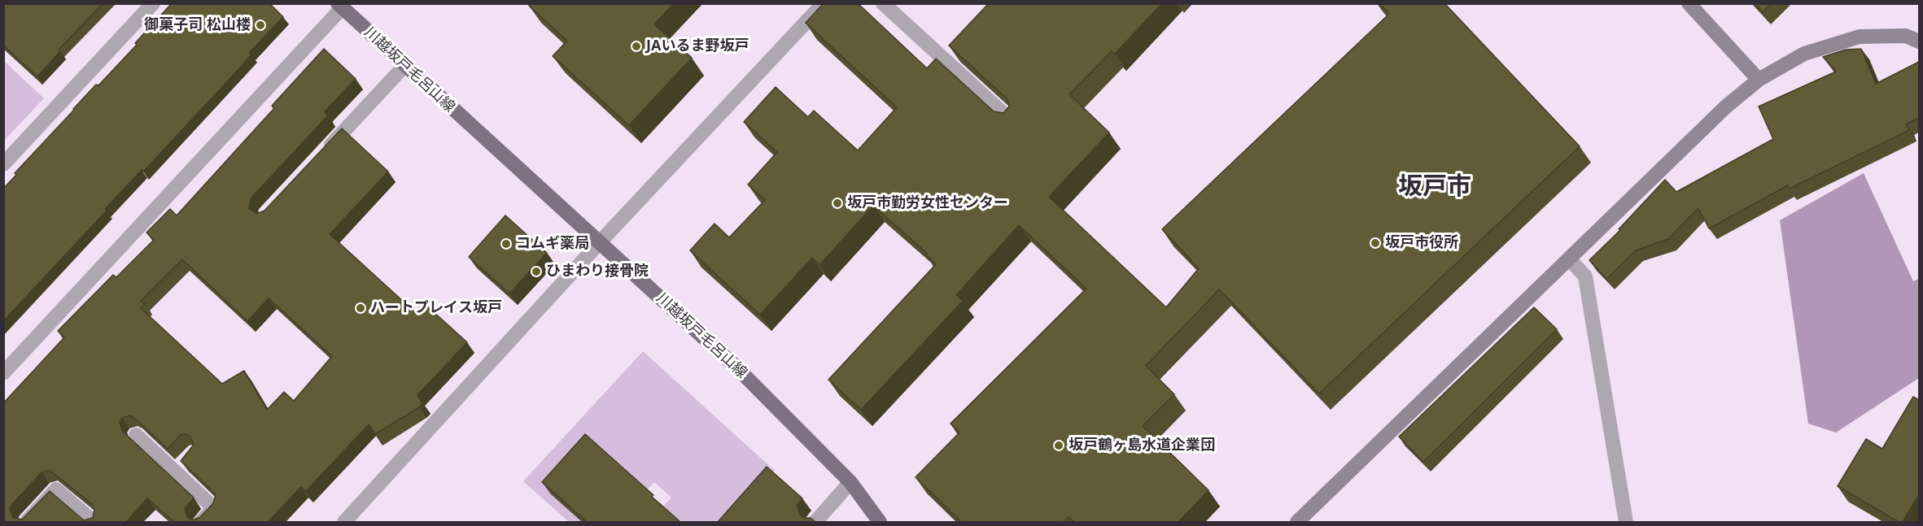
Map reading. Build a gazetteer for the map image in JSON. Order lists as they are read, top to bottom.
{
  "streets": {
    "main road": ["川越坂戸毛呂山線"]
  },
  "districts": ["坂戸市"],
  "places": [
    "御菓子司 松山楼",
    "JAいるま野坂戸",
    "坂戸市勤労女性センター",
    "坂戸市役所",
    "コムギ薬局",
    "ひまわり接骨院",
    "ハートプレイス坂戸",
    "坂戸鶴ヶ島水道企業団"
  ]
}
